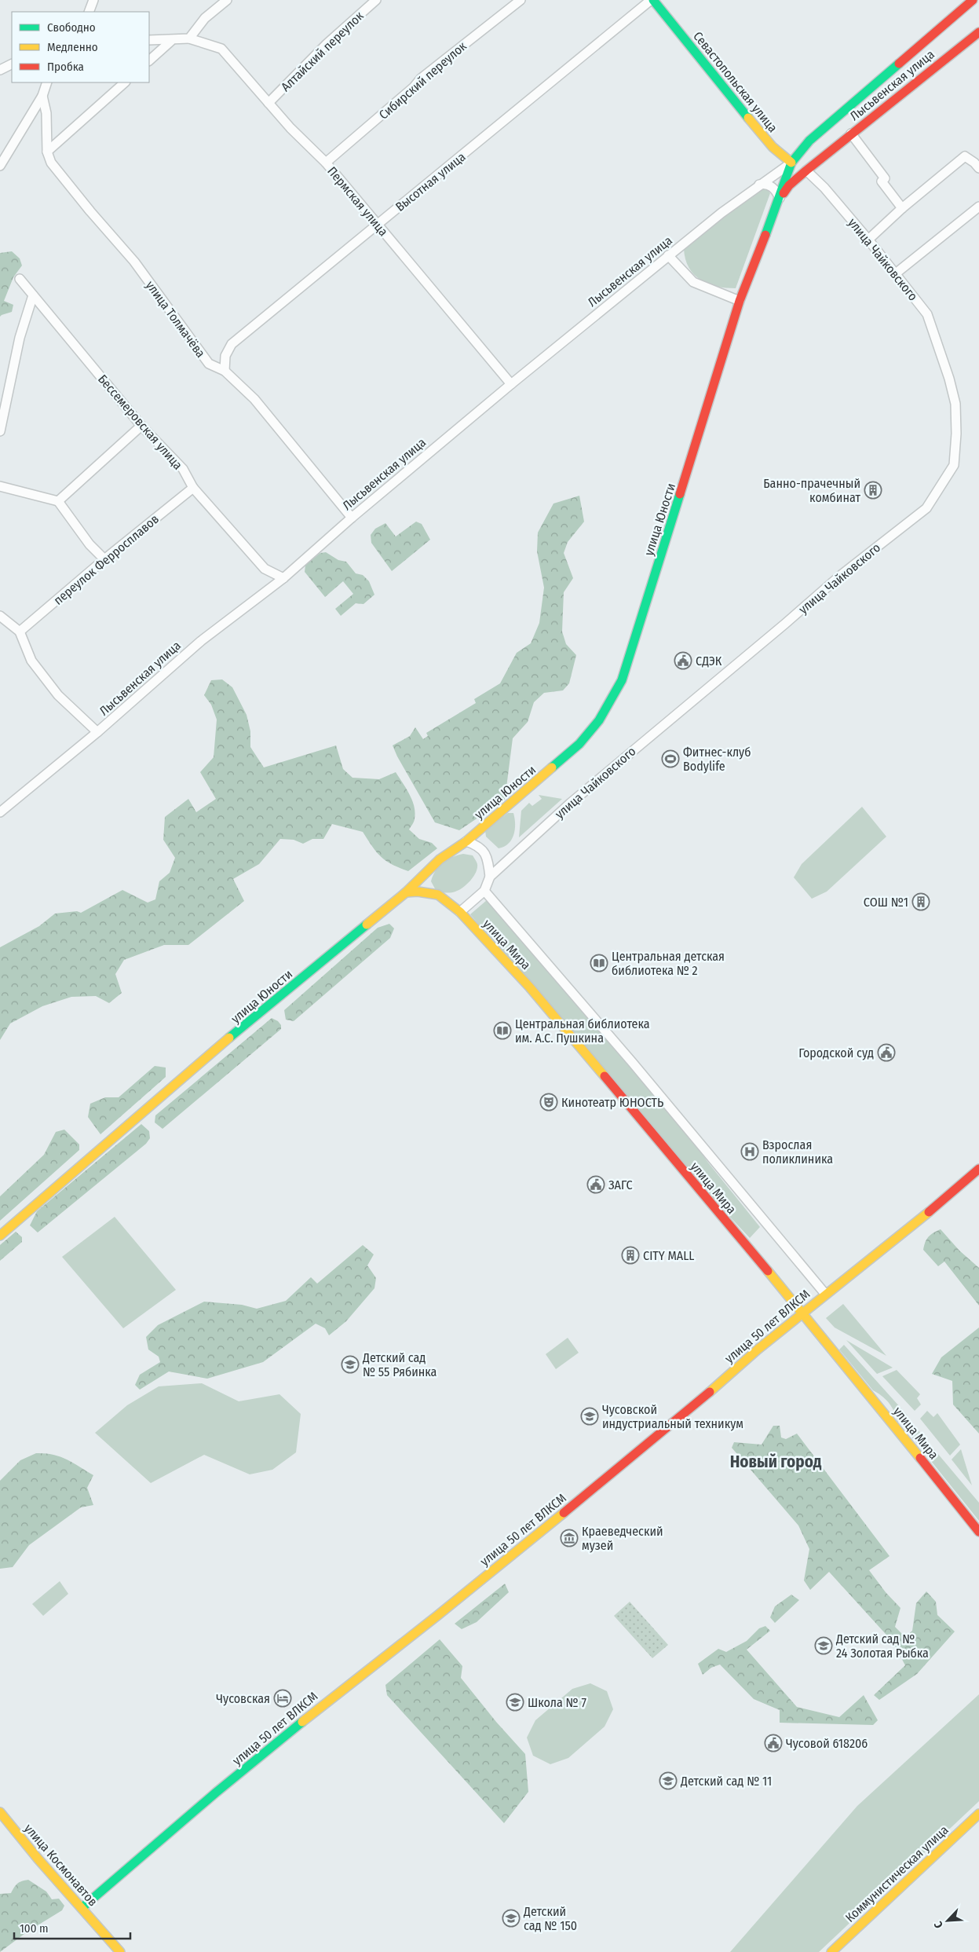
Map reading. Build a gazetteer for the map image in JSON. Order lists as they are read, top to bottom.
{
  "streets": {
    "street": [
      "Алтайский переулок",
      "Сибирский переулок",
      "Севастопольская улица",
      "Лысьвенская улица",
      "Высотная улица",
      "Пермская улица",
      "улица Чайковского",
      "улица Толмачёва",
      "Бессемеровская улица",
      "улица Юности",
      "переулок Ферросплавов",
      "улица Мира",
      "улица 50 лет ВЛКСМ",
      "улица Космонавтов",
      "Коммунистическая улица"
    ]
  },
  "crossings": [
    ["Алтайский переулок", "Пермская улица"],
    ["Сибирский переулок", "Пермская улица"],
    ["Севастопольская улица", "Лысьвенская улица"],
    ["Севастопольская улица", "Высотная улица"],
    ["Севастопольская улица", "улица Чайковского"],
    ["Лысьвенская улица", "Пермская улица"],
    ["Лысьвенская улица", "улица Чайковского"],
    ["Лысьвенская улица", "улица Толмачёва"],
    ["Лысьвенская улица", "Бессемеровская улица"],
    ["Лысьвенская улица", "улица Юности"],
    ["Высотная улица", "Пермская улица"],
    ["Высотная улица", "улица Толмачёва"],
    ["улица Чайковского", "улица Мира"],
    ["Бессемеровская улица", "переулок Ферросплавов"],
    ["улица Юности", "улица Мира"],
    ["улица Мира", "улица 50 лет ВЛКСМ"],
    ["улица 50 лет ВЛКСМ", "улица Космонавтов"]
  ],
  "districts": ["Новый город"],
  "places": {
    "building": ["Банно-прачечный комбинат", "СОШ №1", "CITY MALL"],
    "public building": [
      "СДЭК",
      "Городской суд",
      "ЗАГС",
      "Чусовой 618206"
    ],
    "sports": ["Фитнес-клуб Bodylife"],
    "library": ["Центральная детская библиотека № 2", "Центральная библиотека им. А.С. Пушкина"],
    "theatre": ["Кинотеатр ЮНОСТЬ"],
    "hospital": ["Взрослая поликлиника"],
    "school or university": [
      "Детский сад № 55 Рябинка",
      "Чусовской индустриальный техникум",
      "Детский сад № 24 Золотая Рыбка",
      "Школа № 7",
      "Детский сад № 11",
      "Детский сад № 150"
    ],
    "museum": ["Краеведческий музей"],
    "hotel": ["Чусовская"]
  },
  "legend": ["Свободно", "Медленно", "Пробка"],
  "scale_bar": "100 m",
  "north": "bottom left"
}
